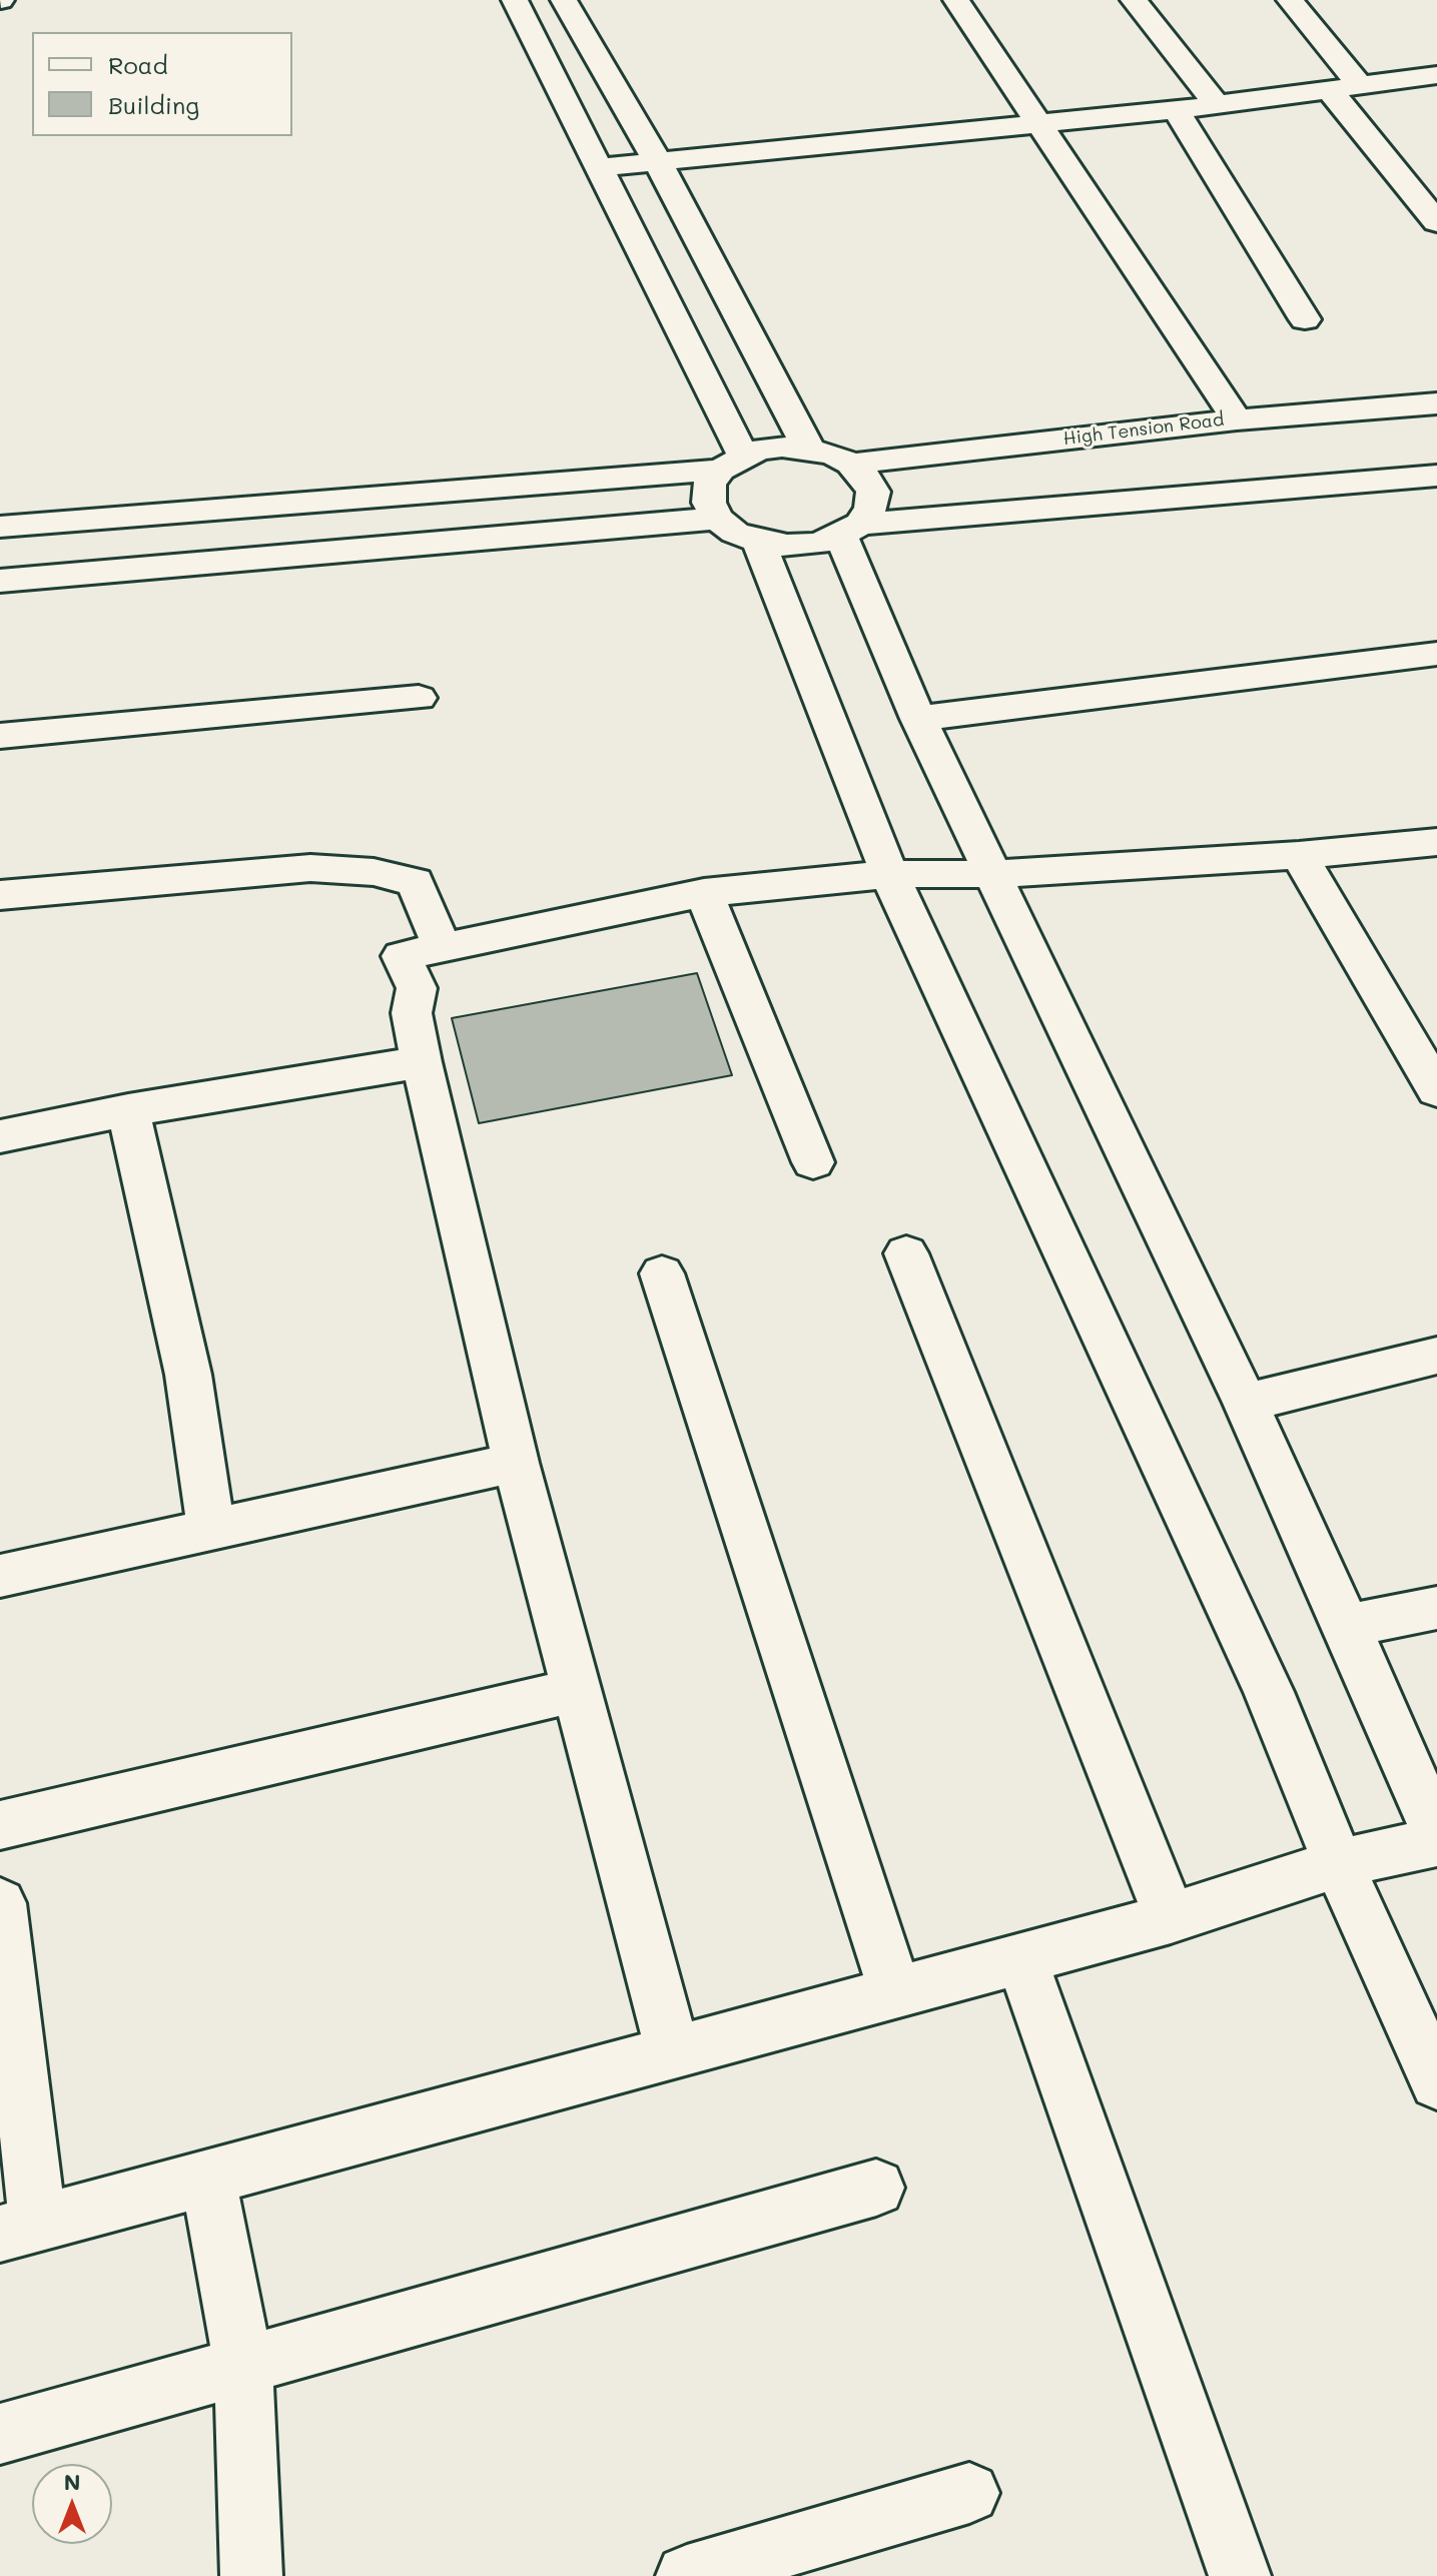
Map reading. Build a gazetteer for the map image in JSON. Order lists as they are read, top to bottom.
{
  "streets": {
    "street": ["High Tension Road"]
  },
  "legend": ["Road", "Building"],
  "north": "top"
}
